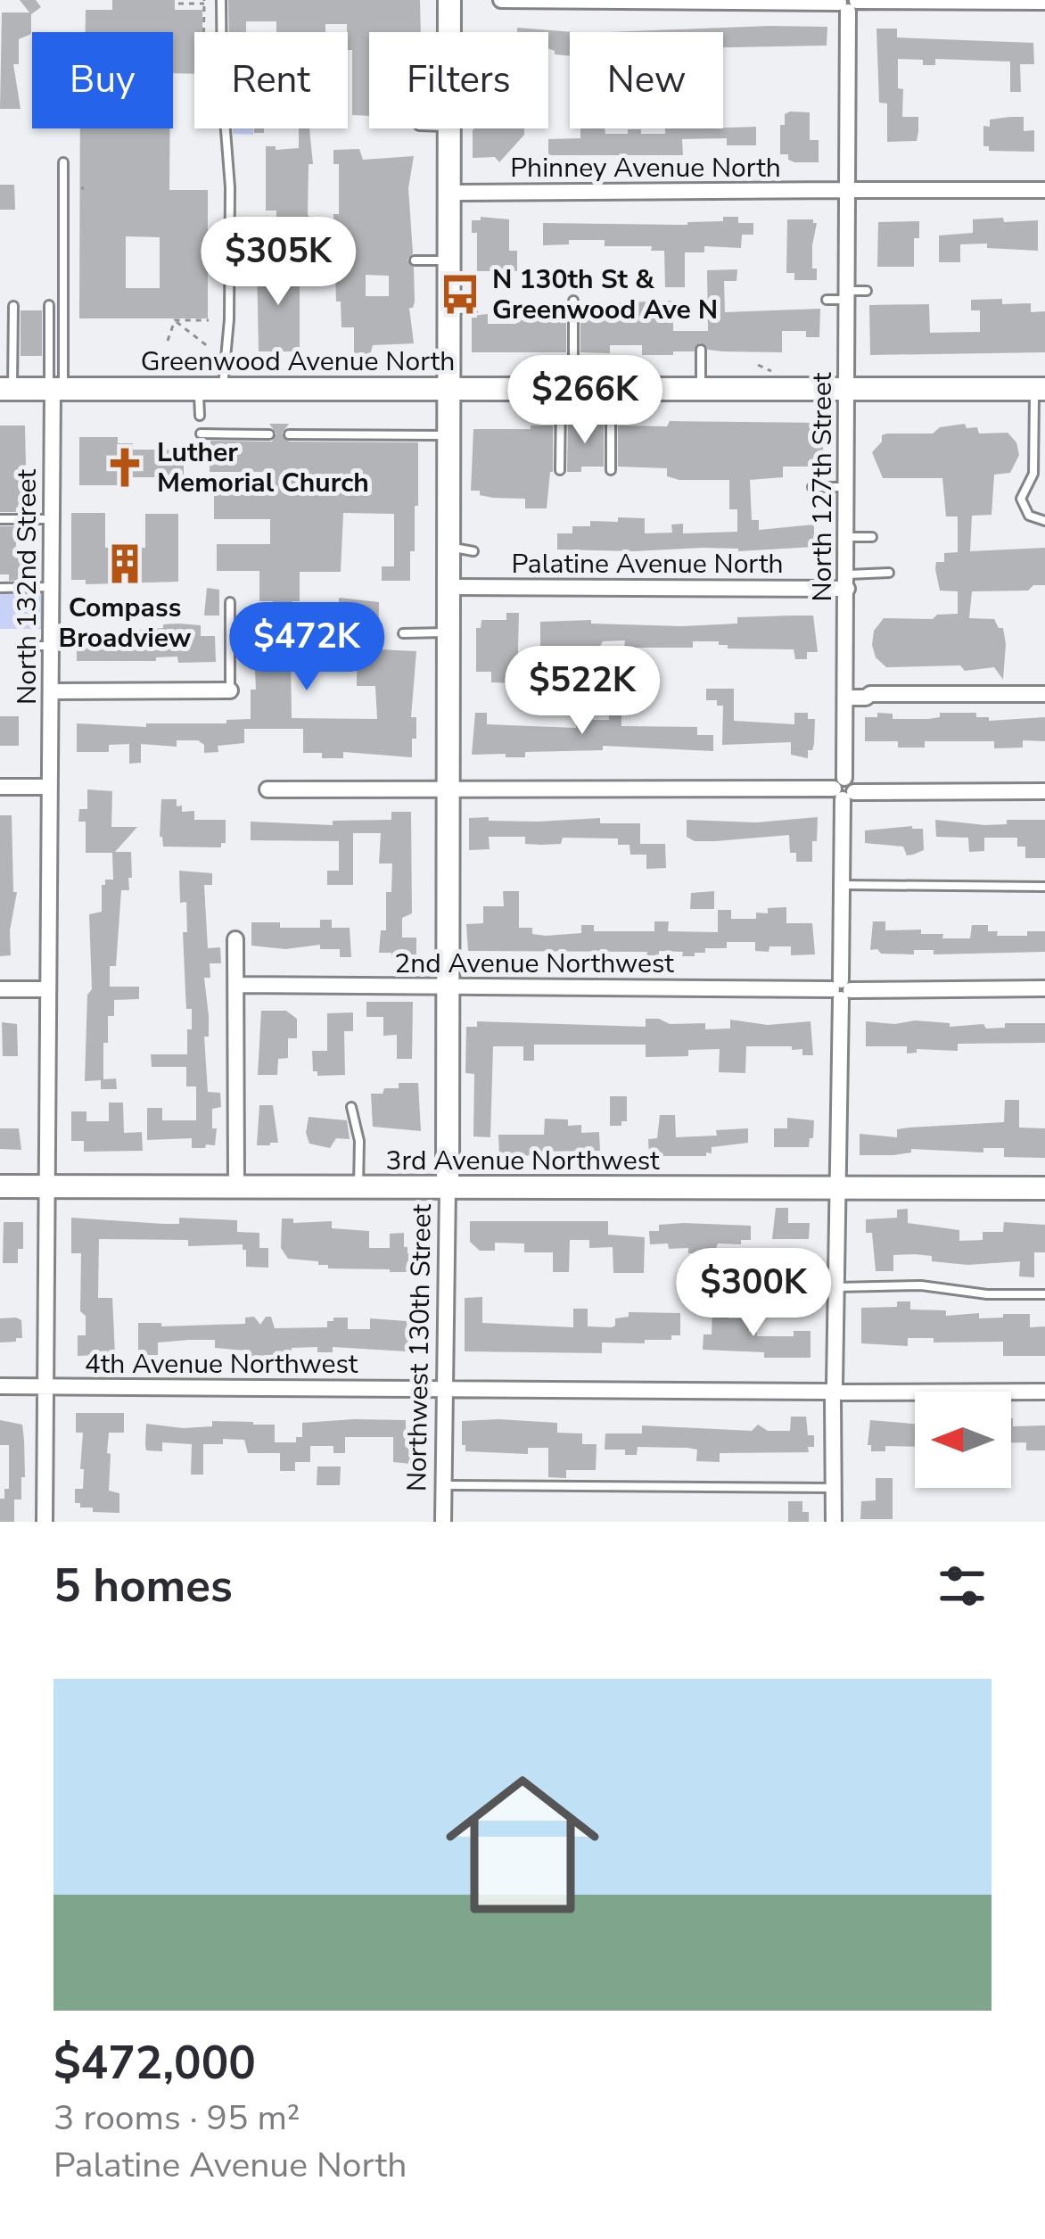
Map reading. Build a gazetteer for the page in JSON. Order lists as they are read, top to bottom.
{
  "streets": {
    "street": [
      "Phinney Avenue North",
      "Greenwood Avenue North",
      "North 127th Street",
      "Palatine Avenue North",
      "North 132nd Street",
      "2nd Avenue Northwest",
      "3rd Avenue Northwest",
      "Northwest 130th Street",
      "4th Avenue Northwest"
    ]
  },
  "crossings": [
    ["Phinney Avenue North", "North 127th Street"],
    ["Phinney Avenue North", "Northwest 130th Street"],
    ["Greenwood Avenue North", "North 127th Street"],
    ["Greenwood Avenue North", "North 132nd Street"],
    ["Greenwood Avenue North", "Northwest 130th Street"],
    ["North 127th Street", "Palatine Avenue North"],
    ["North 127th Street", "2nd Avenue Northwest"],
    ["North 127th Street", "3rd Avenue Northwest"],
    ["North 127th Street", "4th Avenue Northwest"],
    ["Palatine Avenue North", "Northwest 130th Street"],
    ["North 132nd Street", "3rd Avenue Northwest"],
    ["North 132nd Street", "4th Avenue Northwest"],
    ["2nd Avenue Northwest", "Northwest 130th Street"],
    ["3rd Avenue Northwest", "Northwest 130th Street"],
    ["Northwest 130th Street", "4th Avenue Northwest"]
  ],
  "places": {
    "bus stop": ["N 130th St & Greenwood Ave N"],
    "church": ["Luther Memorial Church"],
    "building": ["Compass Broadview"]
  },
  "north": "left",
  "page": {
    "chip": [
      "Buy",
      "Rent",
      "Filters",
      "New"
    ],
    "price": [
      "$305K",
      "$266K",
      "$472K",
      "$522K",
      "$300K"
    ],
    "heading": "5 homes",
    "list": [
      {
        "name": "$472,000",
        "note": "3 rooms · 95 m² · Palatine Avenue North"
      }
    ]
  }
}
